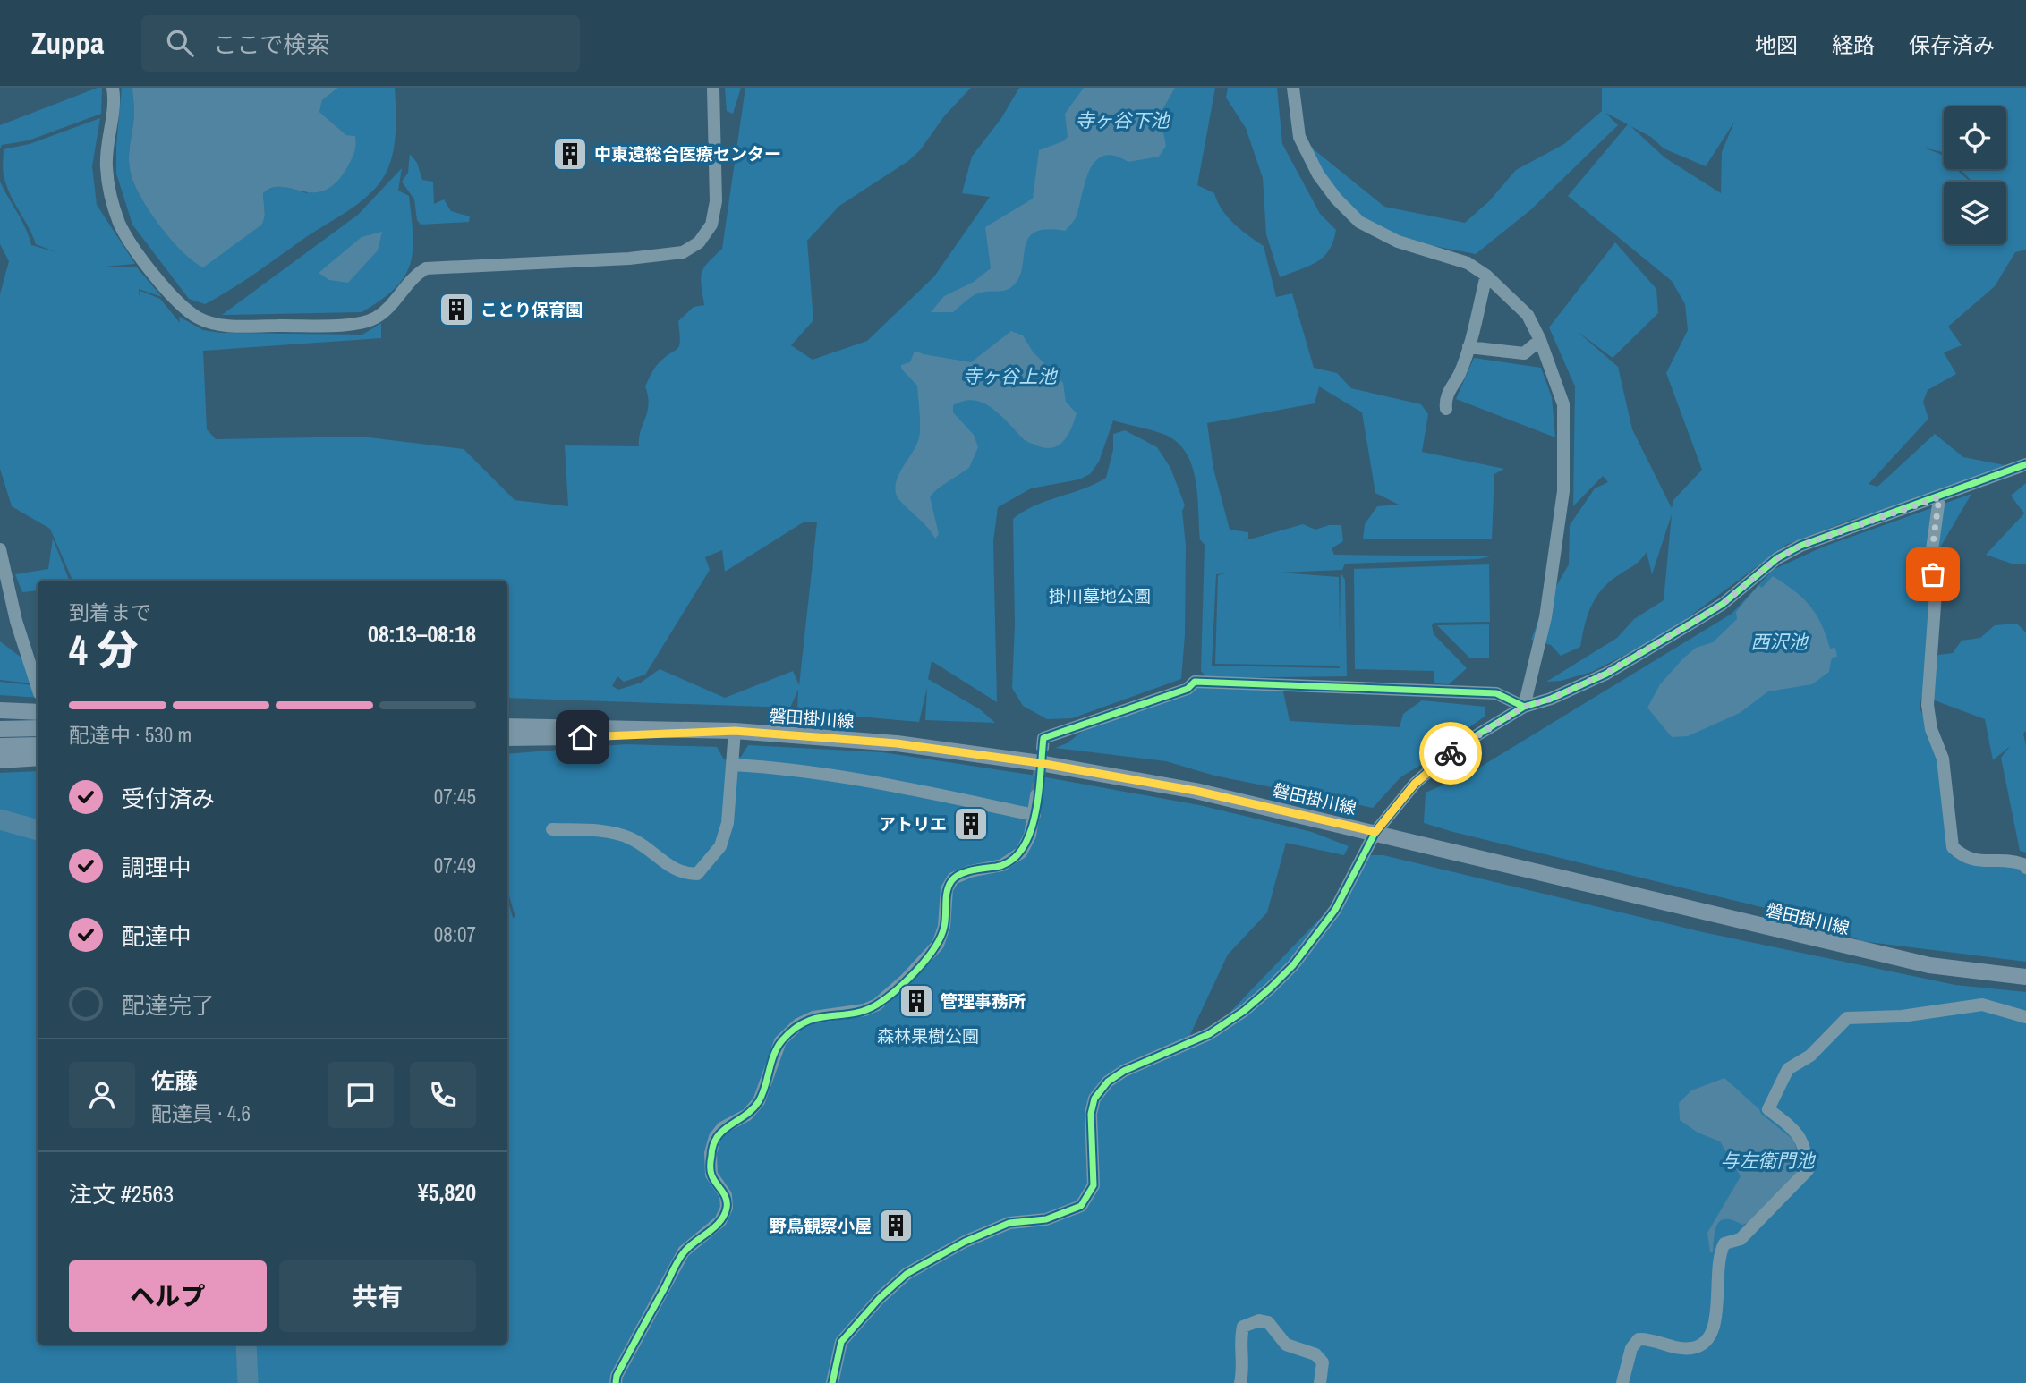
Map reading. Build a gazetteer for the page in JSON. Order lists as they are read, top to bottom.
{
  "streets": {
    "main road": ["磐田掛川線"]
  },
  "water": [
    "寺ヶ谷下池",
    "寺ヶ谷上池",
    "西沢池",
    "与左衛門池"
  ],
  "parks": ["掛川墓地公園", "森林果樹公園"],
  "places": {
    "building": [
      "中東遠総合医療センター",
      "ことり保育園",
      "アトリエ",
      "管理事務所",
      "野鳥観察小屋"
    ]
  },
  "page": {
    "header": "Zuppa",
    "search": "ここで検索",
    "nav": ["地図", "経路", "保存済み"],
    "heading": ["4 分", "到着まで", "08:13–08:18"],
    "panel": [
      "佐藤",
      "配達員 · 4.6",
      "注文 #2563",
      "¥5,820"
    ],
    "bar": "配達中 · 530 m",
    "list": [
      ["受付済み", "07:45"],
      ["調理中", "07:49"],
      ["配達中", "08:07"],
      "配達完了"
    ],
    "buttons": ["ヘルプ", "共有"]
  }
}
